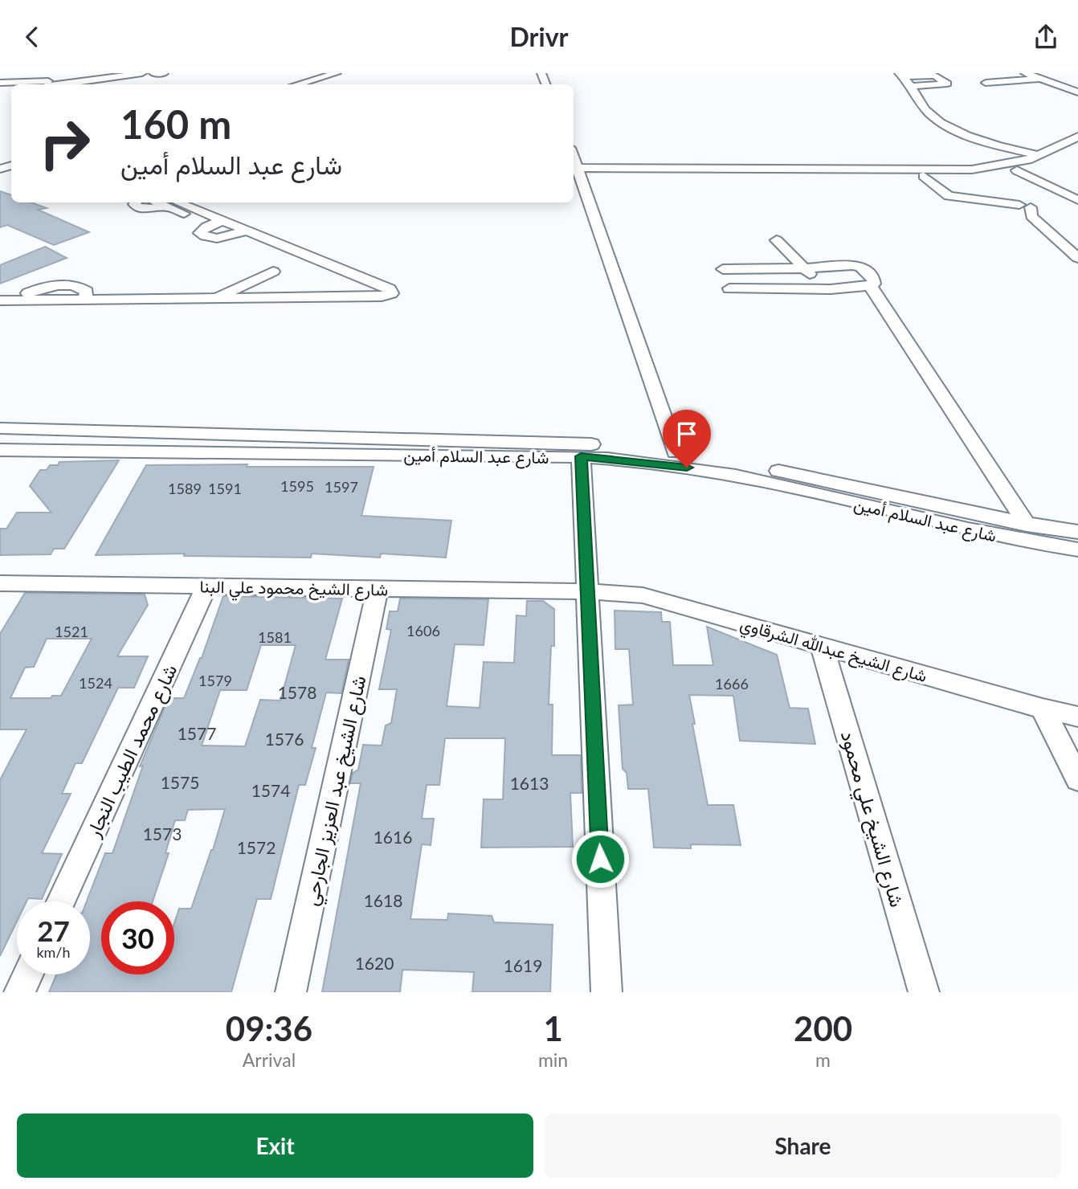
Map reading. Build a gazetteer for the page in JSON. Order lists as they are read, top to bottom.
{
  "streets": {
    "street": [
      "شارع عبد السلام أمين",
      "شارع الشيخ محمود علي البنا",
      "شارع الشيخ عبدالله الشرقاوي",
      "شارع محمد الطيب النجار",
      "شارع الشيخ عبد العزيز الجارحي",
      "شارع الشيخ علي محمود"
    ]
  },
  "crossings": [
    ["شارع الشيخ محمود علي البنا", "شارع الشيخ عبدالله الشرقاوي"],
    ["شارع الشيخ محمود علي البنا", "شارع محمد الطيب النجار"],
    ["شارع الشيخ محمود علي البنا", "شارع الشيخ عبد العزيز الجارحي"],
    ["شارع الشيخ عبدالله الشرقاوي", "شارع الشيخ علي محمود"]
  ],
  "house_numbers": [
    "1595",
    "1597",
    "1589",
    "1591",
    "1606",
    "1521",
    "1581",
    "1579",
    "1524",
    "1666",
    "1578",
    "1577",
    "1576",
    "1575",
    "1613",
    "1574",
    "1573",
    "1616",
    "1572",
    "1618",
    "1620",
    "1619"
  ],
  "page": {
    "header": "Drivr",
    "turn": ["160 m", "شارع عبد السلام أمين"],
    "speed": "27 km/h",
    "limit": "30",
    "eta": [
      "09:36",
      "Arrival",
      "1",
      "min",
      "200",
      "m"
    ],
    "buttons": ["Exit", "Share"]
  }
}
